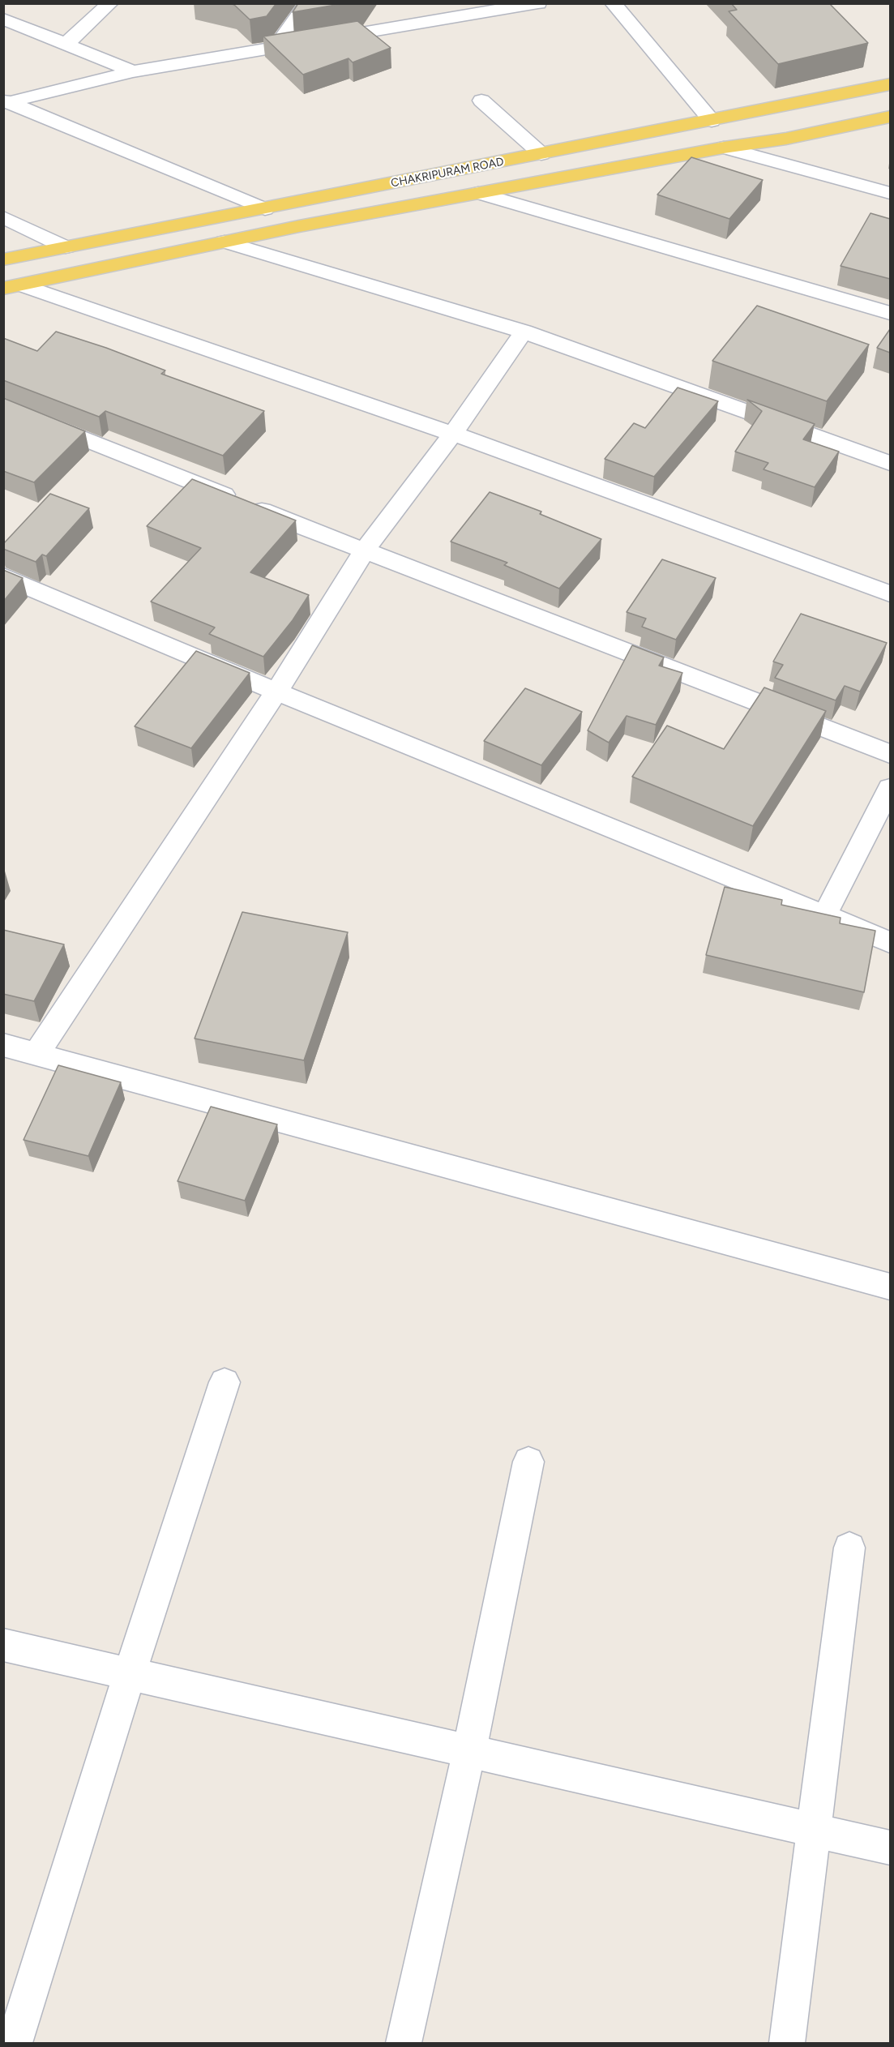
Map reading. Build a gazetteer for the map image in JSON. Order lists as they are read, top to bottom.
{
  "streets": {
    "main road": ["CHAKRIPURAM ROAD"]
  }
}
